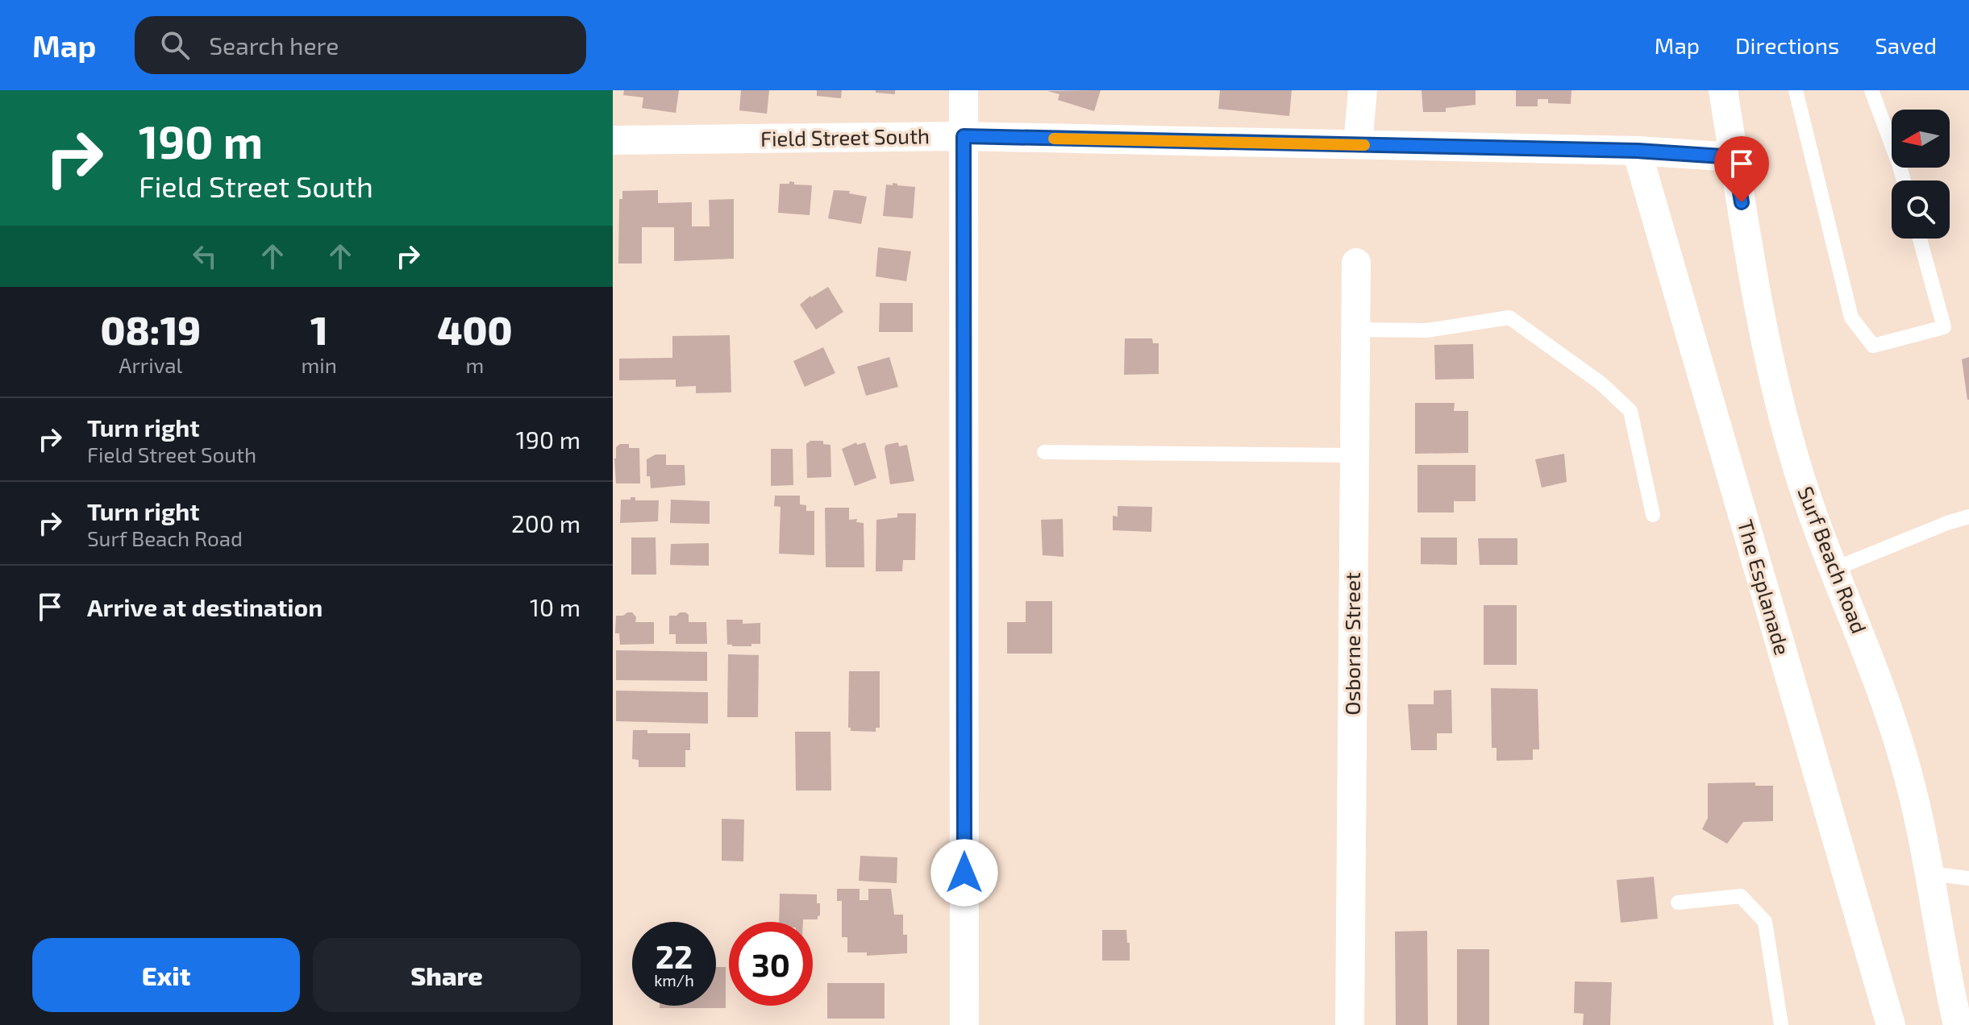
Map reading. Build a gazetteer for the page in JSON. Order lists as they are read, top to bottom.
{
  "streets": {
    "street": [
      "Field Street South",
      "Surf Beach Road",
      "The Esplanade",
      "Osborne Street"
    ]
  },
  "crossings": [
    ["Field Street South", "Surf Beach Road"],
    ["Field Street South", "The Esplanade"]
  ],
  "north": "left",
  "page": {
    "header": "Map",
    "search": "Search here",
    "nav": ["Map", "Directions", "Saved"],
    "turn": ["190 m", "Field Street South"],
    "eta": [
      "08:19",
      "Arrival",
      "1",
      "min",
      "400",
      "m"
    ],
    "list": [
      {
        "name": "Turn right",
        "note": "Field Street South",
        "value": "190 m"
      },
      {
        "name": "Turn right",
        "note": "Surf Beach Road",
        "value": "200 m"
      },
      {
        "name": "Arrive at destination",
        "value": "10 m"
      }
    ],
    "speed": "22 km/h",
    "limit": "30",
    "buttons": ["Exit", "Share"]
  }
}
